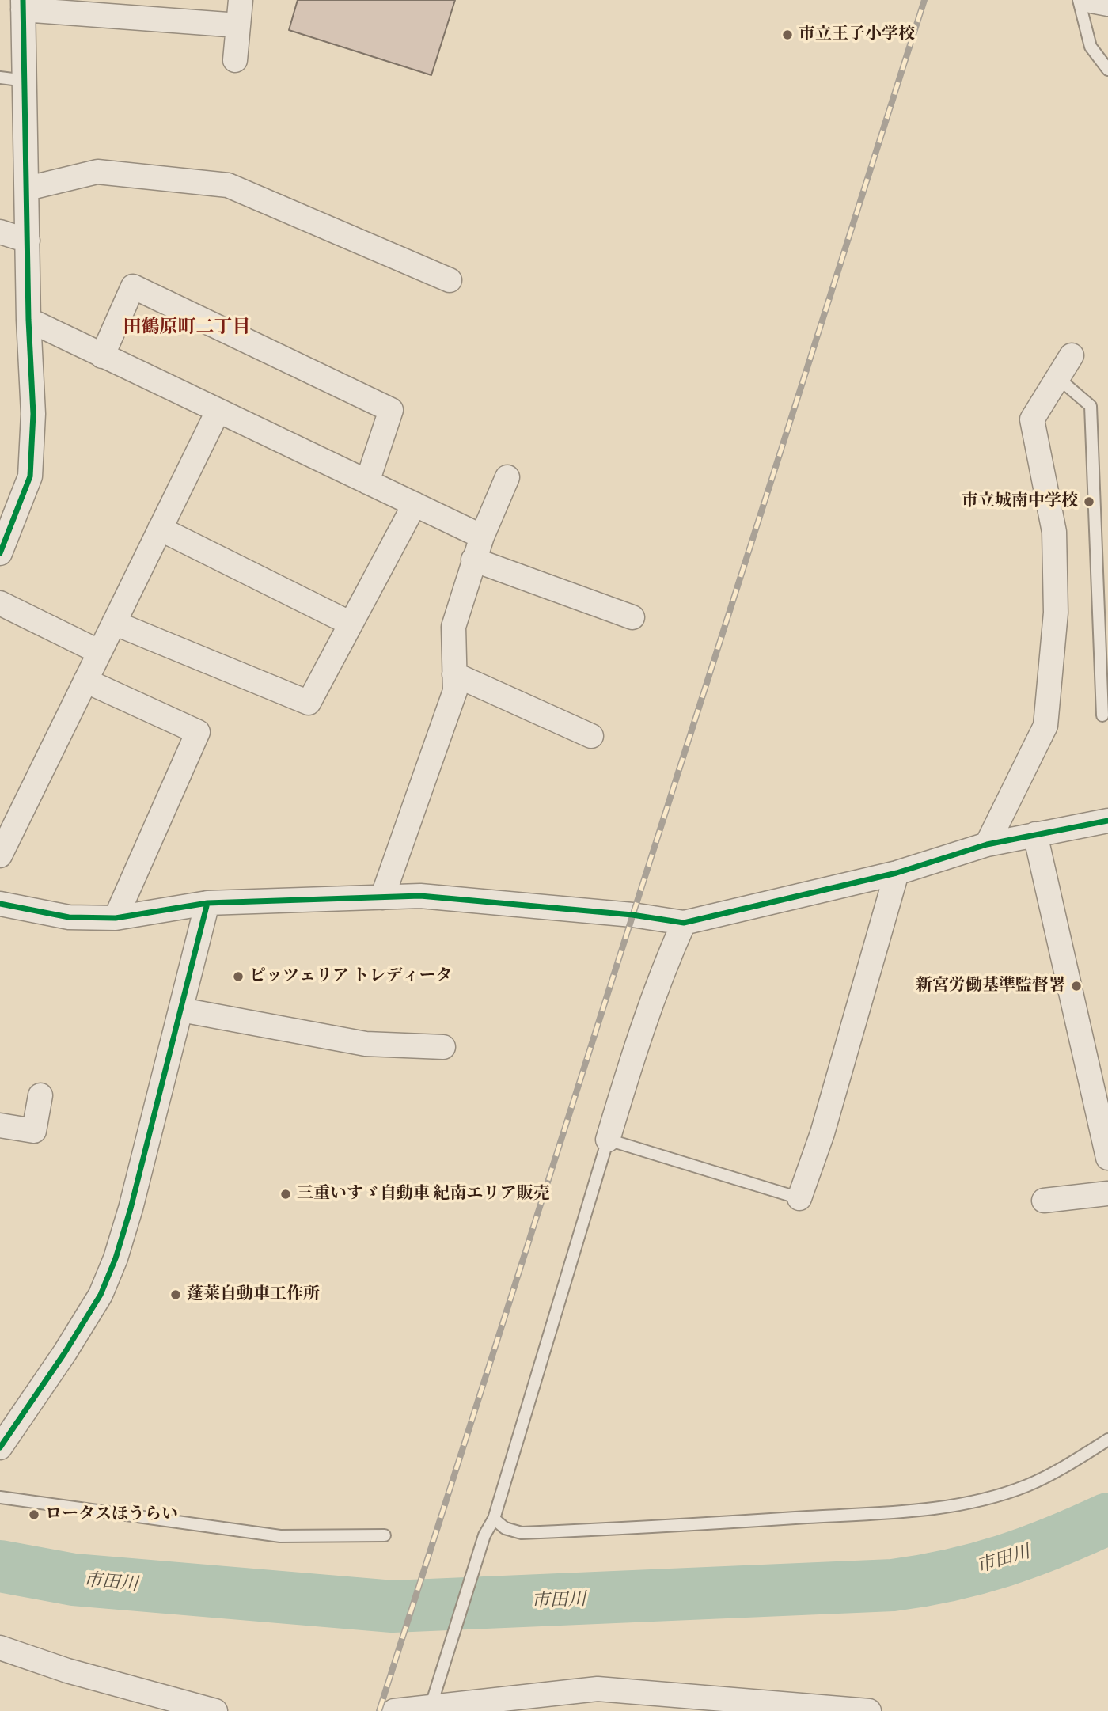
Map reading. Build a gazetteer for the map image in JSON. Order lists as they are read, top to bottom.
{
  "districts": ["田鶴原町二丁目"],
  "water": ["市田川"],
  "places": [
    "市立王子小学校",
    "市立城南中学校",
    "ピッツェリア トレディータ",
    "新宮労働基準監督署",
    "三重いすゞ自動車 紀南エリア販売",
    "蓬莱自動車工作所",
    "ロータスほうらい"
  ]
}
